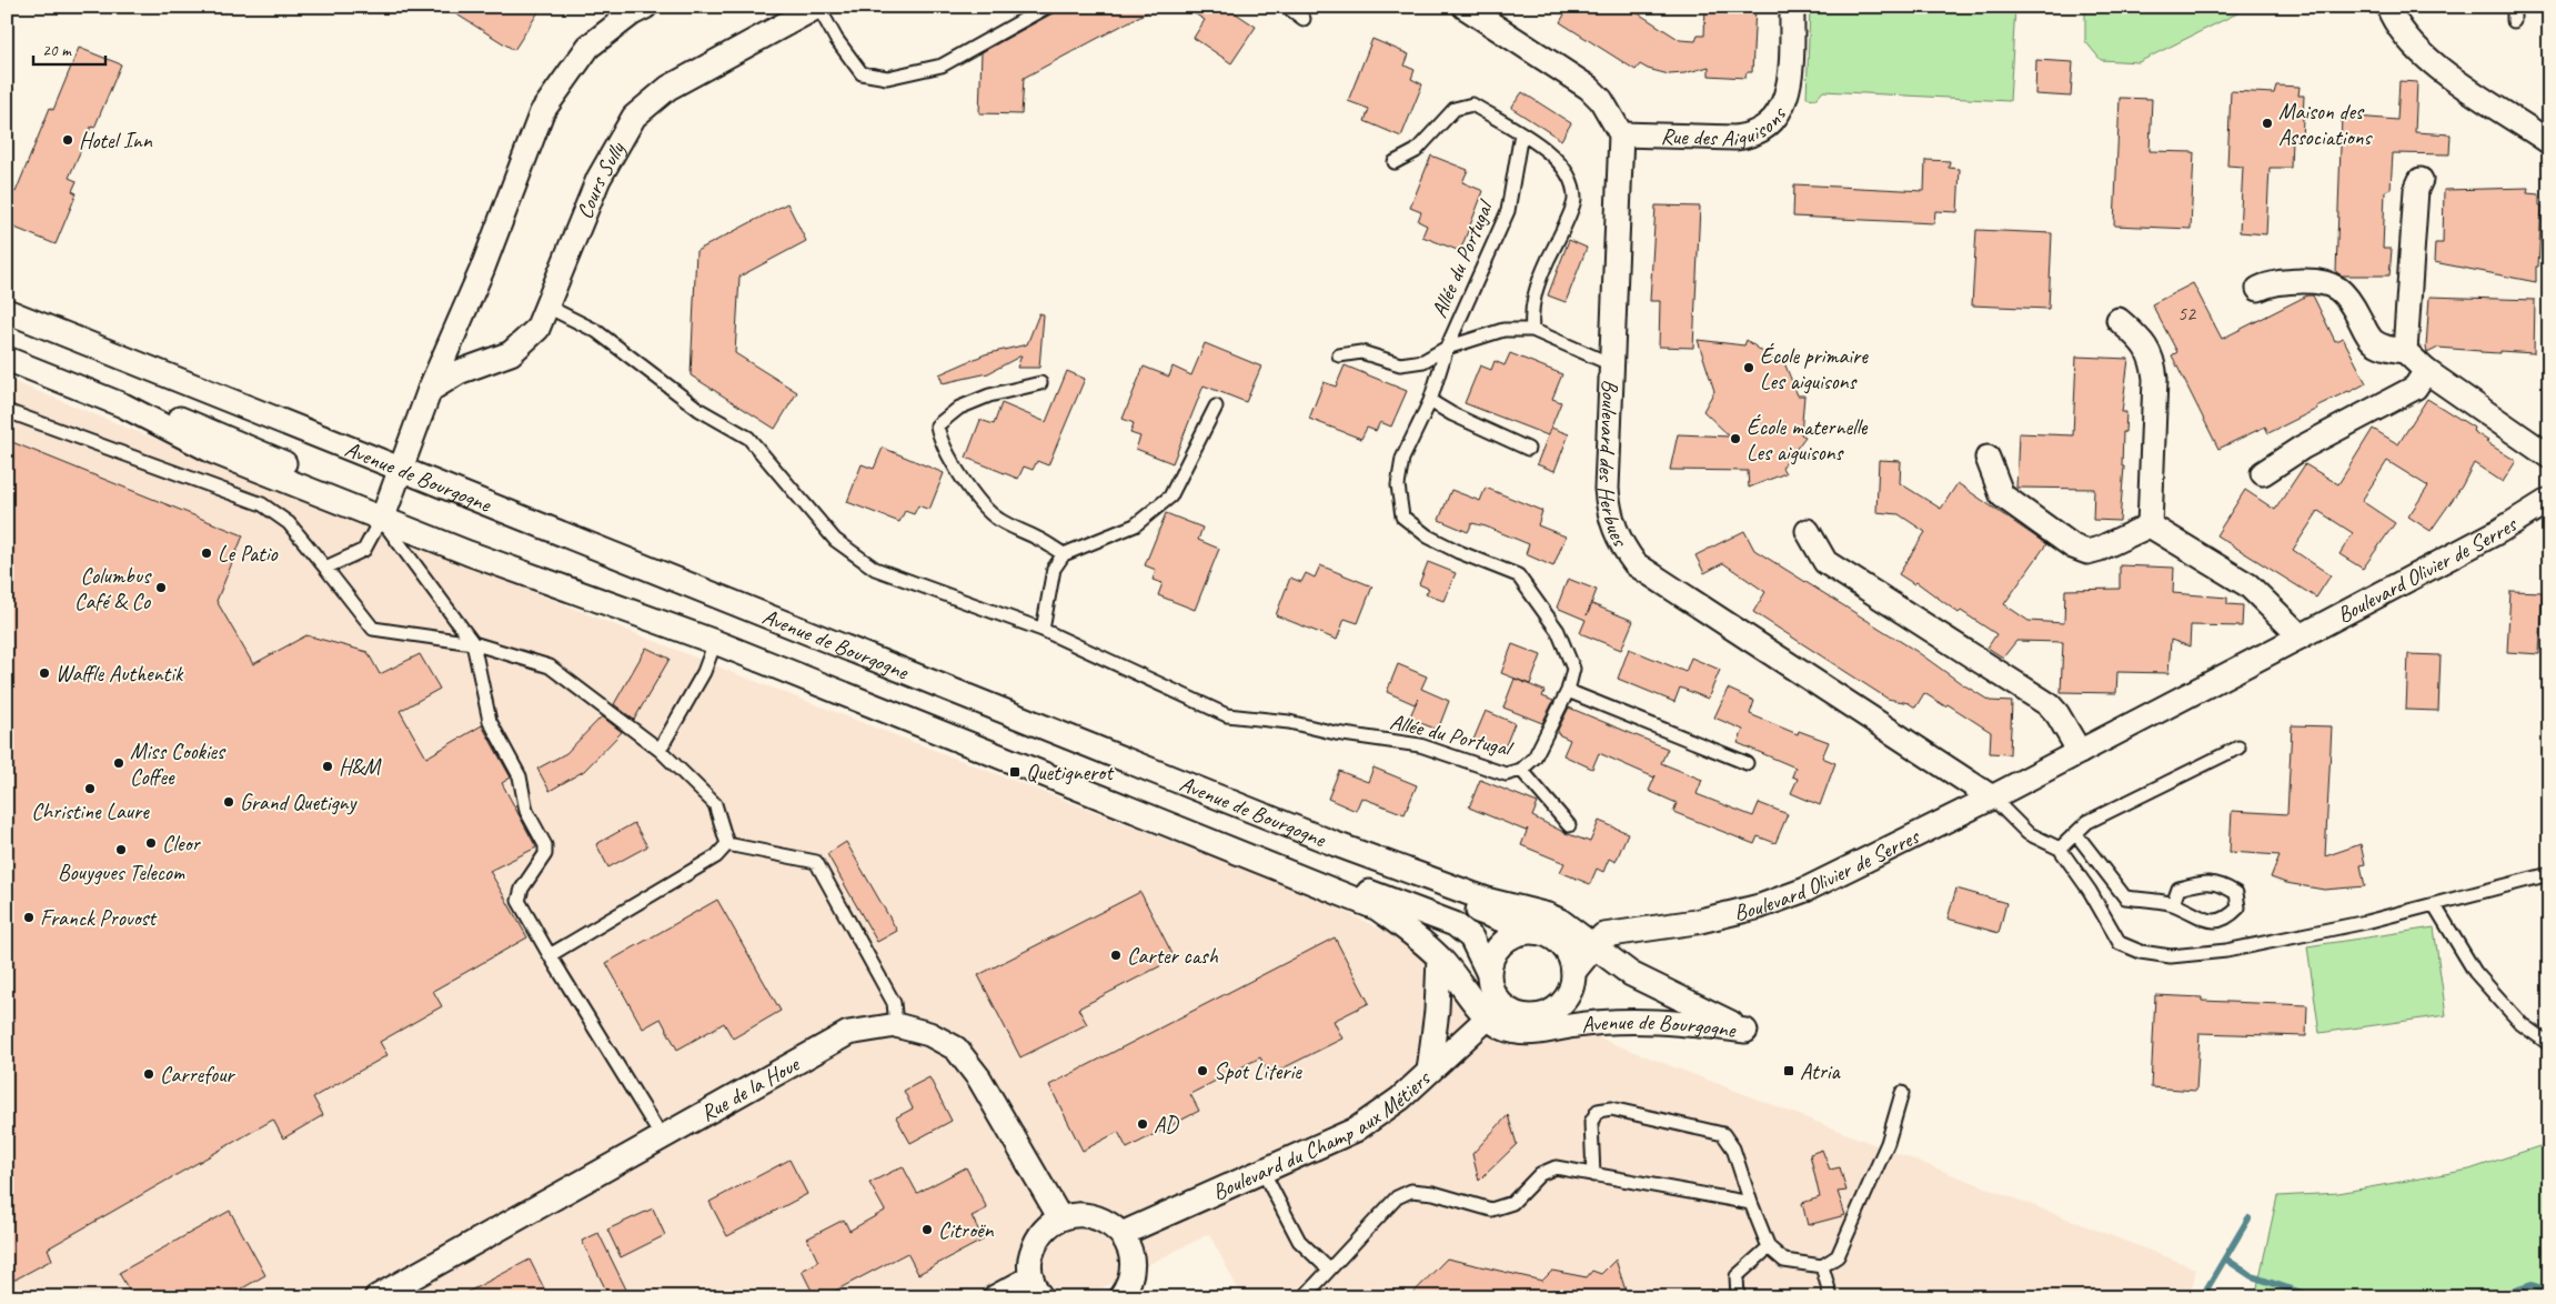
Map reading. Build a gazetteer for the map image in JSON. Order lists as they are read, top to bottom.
{
  "streets": {
    "street": [
      "Rue des Aiguisons",
      "Cours Sully",
      "Boulevard des Herbues",
      "Avenue de Bourgogne",
      "Boulevard Olivier de Serres",
      "Rue de la Houe",
      "Boulevard du Champ aux Métiers"
    ],
    "lane": ["Allée du Portugal"]
  },
  "crossings": [
    ["Rue des Aiguisons", "Boulevard des Herbues"],
    ["Cours Sully", "Allée du Portugal"],
    ["Boulevard des Herbues", "Boulevard Olivier de Serres"],
    ["Avenue de Bourgogne", "Boulevard Olivier de Serres"],
    ["Avenue de Bourgogne", "Boulevard du Champ aux Métiers"],
    ["Boulevard Olivier de Serres", "Boulevard du Champ aux Métiers"]
  ],
  "places": {
    "other": [
      "Maison des Associations",
      "Hotel Inn",
      "École primaire Les aiguisons",
      "École maternelle Les aiguisons",
      "Le Patio",
      "Columbus Café & Co",
      "Waffle Authentik",
      "Miss Cookies Coffee",
      "H&M",
      "Christine Laure",
      "Grand Quetigny",
      "Cleor",
      "Bouygues Telecom",
      "Franck Provost",
      "Carter cash",
      "Spot Literie",
      "Carrefour",
      "AD",
      "Citroën"
    ],
    "transit": ["Quetignerot", "Atria"]
  },
  "house_numbers": ["52"],
  "scale_bar": "20 m"
}
